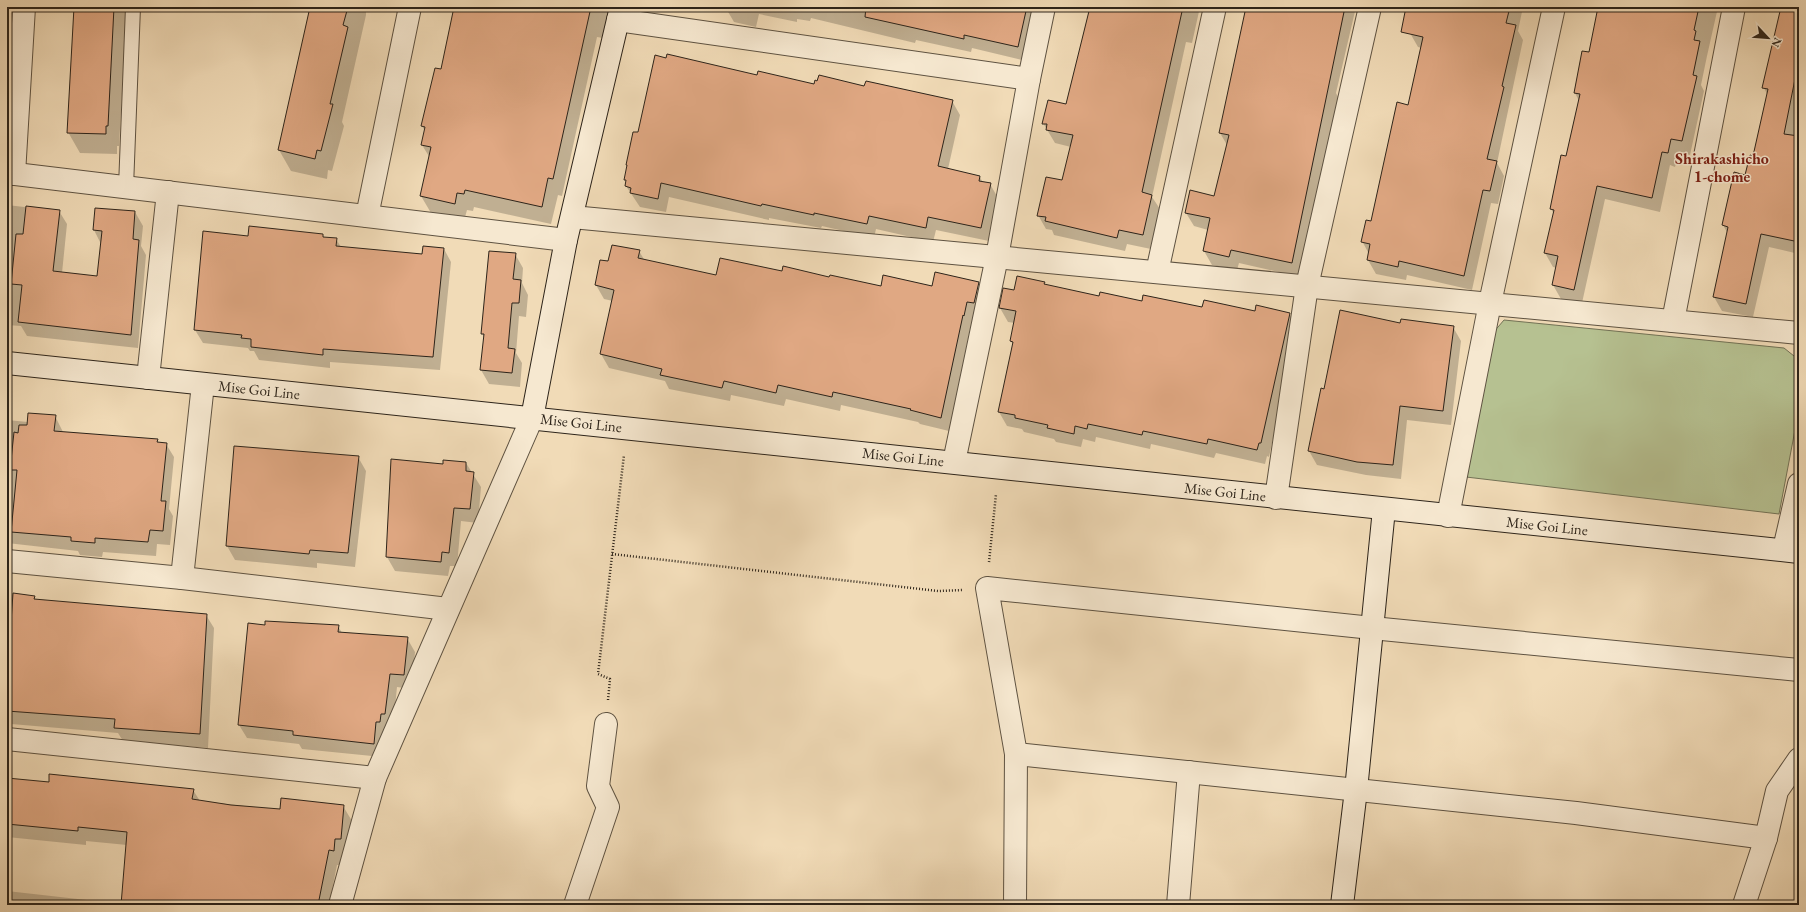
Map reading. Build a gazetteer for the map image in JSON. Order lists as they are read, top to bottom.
{
  "streets": {
    "street": ["Mise Goi Line"]
  },
  "districts": ["Shirakashicho 1-chome"],
  "north": "bottom right"
}
